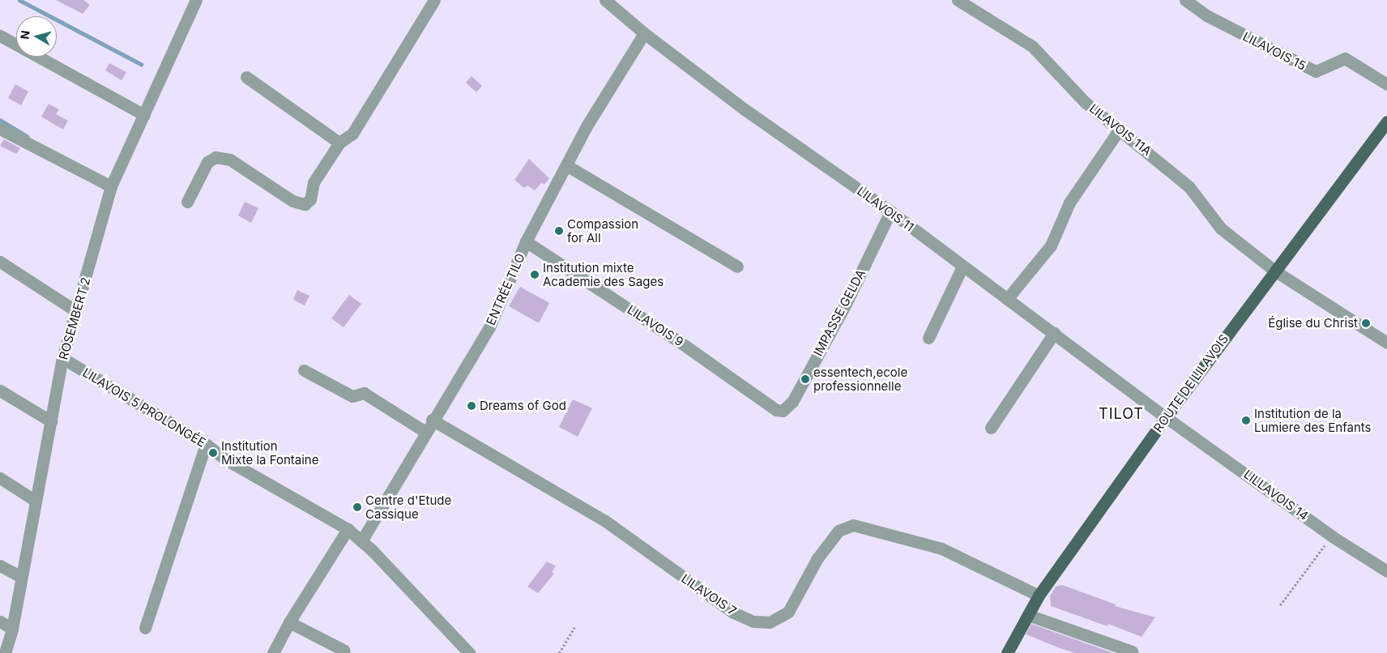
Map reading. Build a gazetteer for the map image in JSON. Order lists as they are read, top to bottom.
{
  "streets": {
    "main road": ["ROUTE DE LILAVOIS"],
    "street": [
      "LILAVOIS 15",
      "LILAVOIS 11A",
      "LILAVOIS 11",
      "ENTRÉE TILO",
      "IMPASSE GELDA",
      "ROSEMBERT 2",
      "LILAVOIS 9",
      "LILAVOIS 5 PROLONGÉE",
      "LILLAVOIS 14",
      "LILAVOIS 7"
    ]
  },
  "crossings": [
    ["LILAVOIS 11A", "ROUTE DE LILAVOIS"],
    ["LILAVOIS 11", "ENTRÉE TILO"],
    ["LILAVOIS 11", "IMPASSE GELDA"],
    ["LILAVOIS 11", "ROUTE DE LILAVOIS"],
    ["LILAVOIS 11", "LILLAVOIS 14"],
    ["ENTRÉE TILO", "LILAVOIS 9"],
    ["ENTRÉE TILO", "LILAVOIS 5 PROLONGÉE"],
    ["ENTRÉE TILO", "LILAVOIS 7"],
    ["IMPASSE GELDA", "LILAVOIS 9"],
    ["ROSEMBERT 2", "LILAVOIS 5 PROLONGÉE"],
    ["ROUTE DE LILAVOIS", "LILLAVOIS 14"],
    ["ROUTE DE LILAVOIS", "LILAVOIS 7"]
  ],
  "districts": ["TILOT"],
  "places": [
    "Compassion for All",
    "Institution mixte Academie des Sages",
    "Église du Christ",
    "essentech,ecole professionnelle",
    "Dreams of God",
    "Institution de la Lumiere des Enfants",
    "Institution Mixte la Fontaine",
    "Centre d'Etude Cassique"
  ],
  "north": "left"
}
